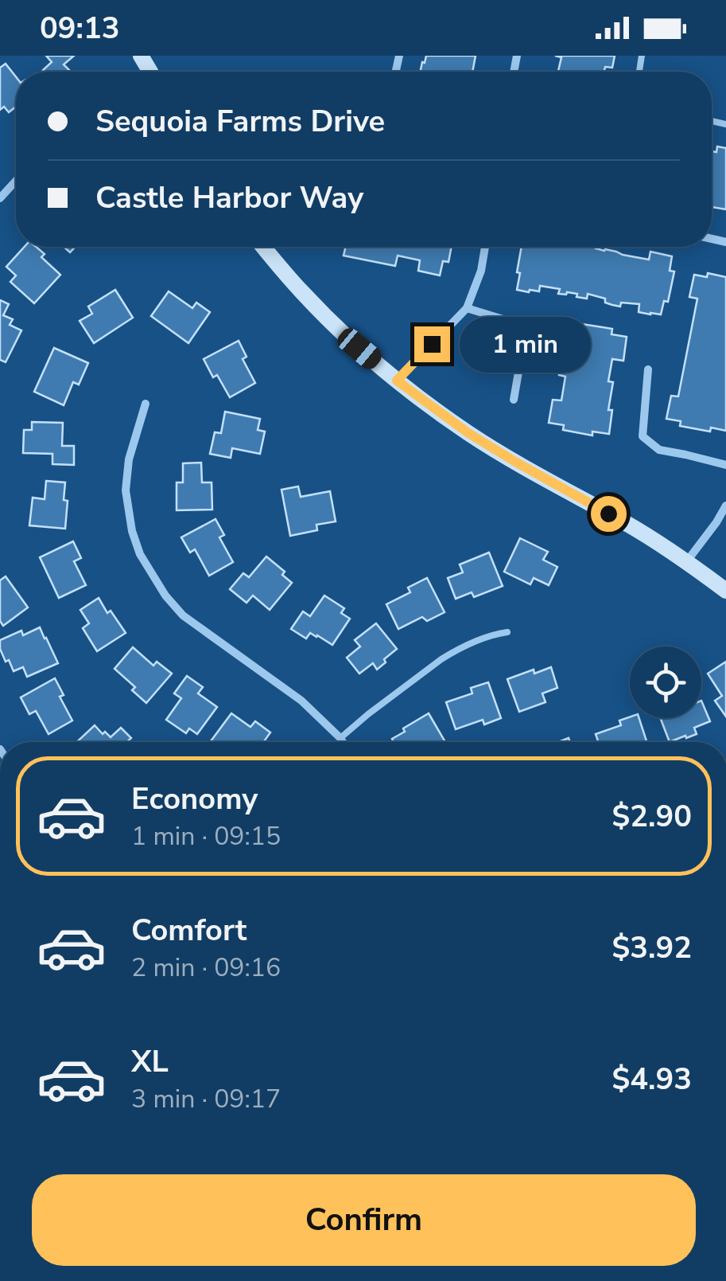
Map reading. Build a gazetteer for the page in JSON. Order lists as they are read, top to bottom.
{
  "page": {
    "status": "09:13",
    "banner": ["Sequoia Farms Drive", "Castle Harbor Way"],
    "bubble": "1 min",
    "list": [
      {
        "name": "Economy",
        "note": "1 min · 09:15",
        "value": "$2.90"
      },
      {
        "name": "Comfort",
        "note": "2 min · 09:16",
        "value": "$3.92"
      },
      {
        "name": "XL",
        "note": "3 min · 09:17",
        "value": "$4.93"
      }
    ],
    "buttons": "Confirm"
  }
}
